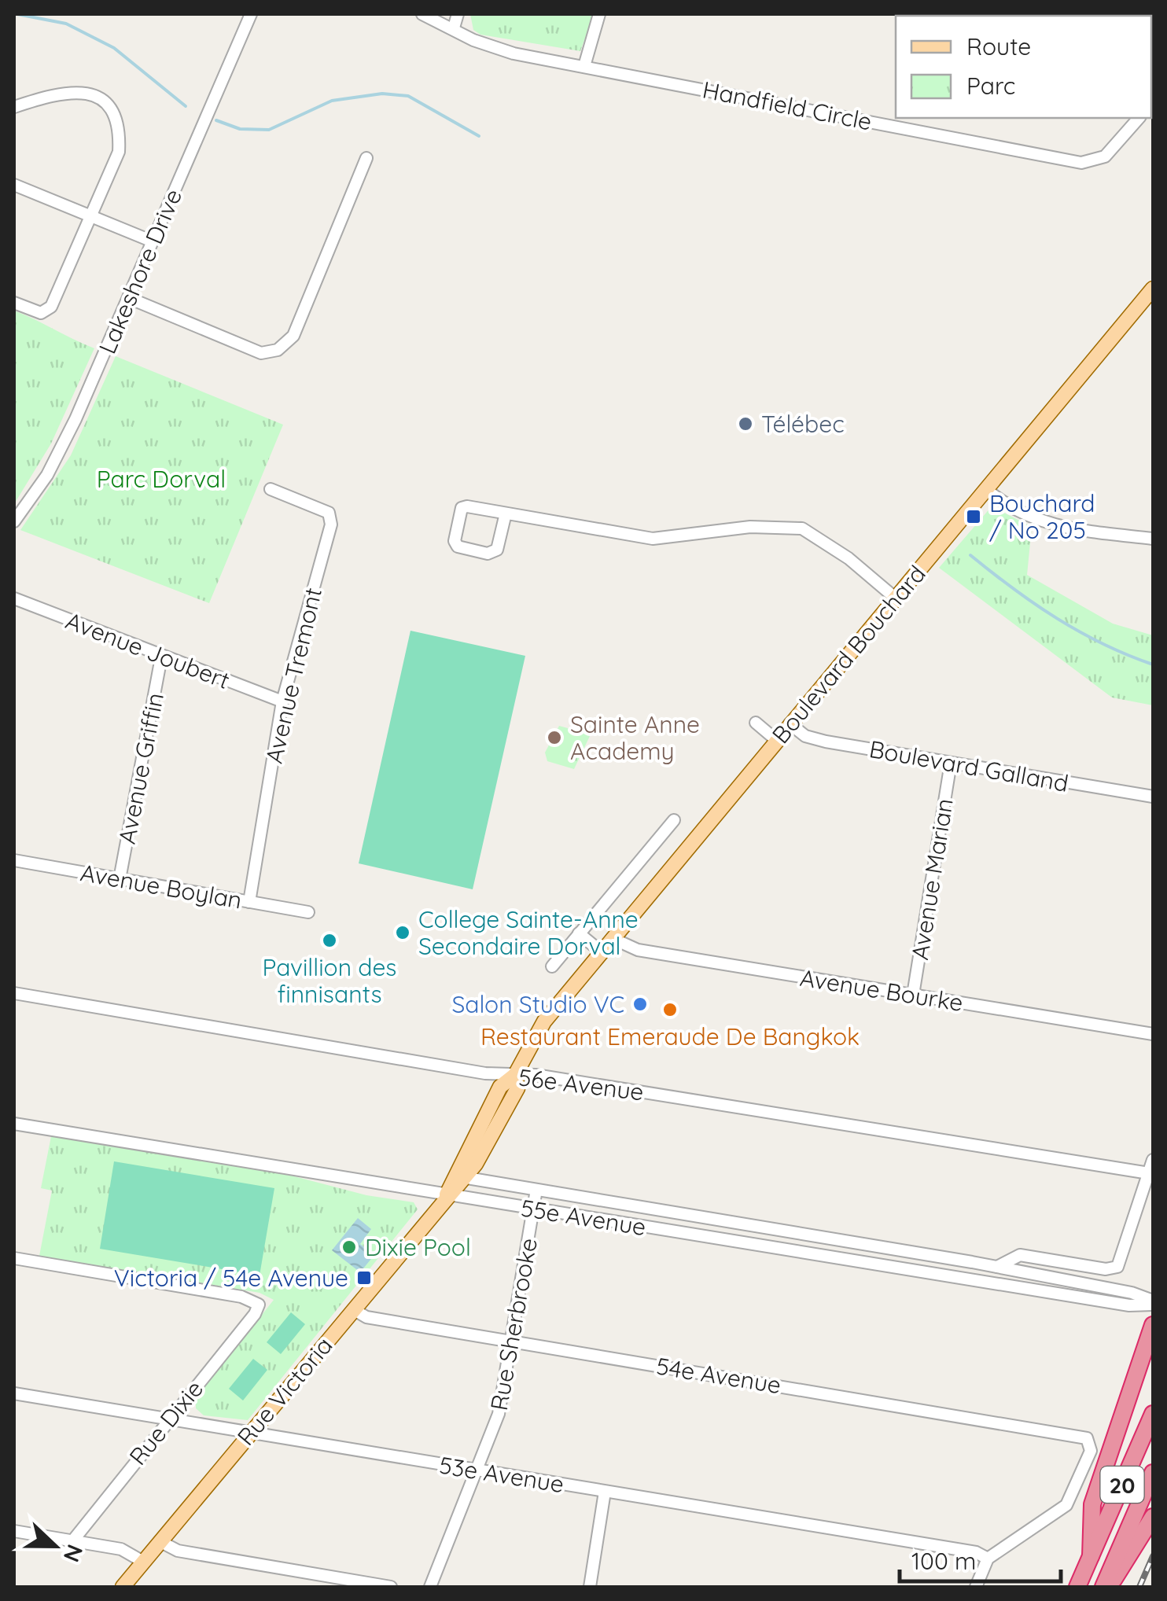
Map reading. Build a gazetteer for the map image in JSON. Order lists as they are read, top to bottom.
{
  "streets": {
    "highway": ["20"],
    "main road": ["Boulevard Bouchard", "Rue Victoria"],
    "street": [
      "Handfield Circle",
      "Lakeshore Drive",
      "Avenue Joubert",
      "Avenue Tremont",
      "Boulevard Galland",
      "Avenue Griffin",
      "Avenue Marian",
      "Avenue Boylan",
      "Avenue Bourke",
      "56e Avenue",
      "55e Avenue",
      "Rue Sherbrooke",
      "54e Avenue",
      "Rue Dixie",
      "53e Avenue"
    ]
  },
  "crossings": [
    ["Avenue Joubert", "Avenue Tremont"],
    ["Avenue Joubert", "Avenue Griffin"],
    ["Boulevard Bouchard", "Boulevard Galland"],
    ["Boulevard Bouchard", "Avenue Bourke"],
    ["Boulevard Bouchard", "Rue Victoria"],
    ["Avenue Tremont", "Avenue Boylan"],
    ["Boulevard Galland", "Avenue Marian"],
    ["Avenue Griffin", "Avenue Boylan"],
    ["Avenue Marian", "Avenue Bourke"],
    ["56e Avenue", "55e Avenue"],
    ["56e Avenue", "Rue Victoria"],
    ["55e Avenue", "Rue Sherbrooke"],
    ["55e Avenue", "Rue Victoria"],
    ["Rue Sherbrooke", "54e Avenue"],
    ["Rue Sherbrooke", "53e Avenue"],
    ["54e Avenue", "Rue Victoria"],
    ["54e Avenue", "53e Avenue"],
    ["Rue Victoria", "53e Avenue"],
    ["Rue Dixie", "53e Avenue"]
  ],
  "parks": ["Parc Dorval"],
  "places": {
    "other": [
      "Télébec",
      "Sainte Anne Academy",
      "College Sainte-Anne Secondaire Dorval",
      "Pavillion des finnisants",
      "Salon Studio VC",
      "Restaurant Emeraude De Bangkok",
      "Dixie Pool"
    ],
    "transit": ["Bouchard / No 205", "Victoria / 54e Avenue"]
  },
  "legend": ["Route", "Parc"],
  "scale_bar": "100 m",
  "north": "right"
}
